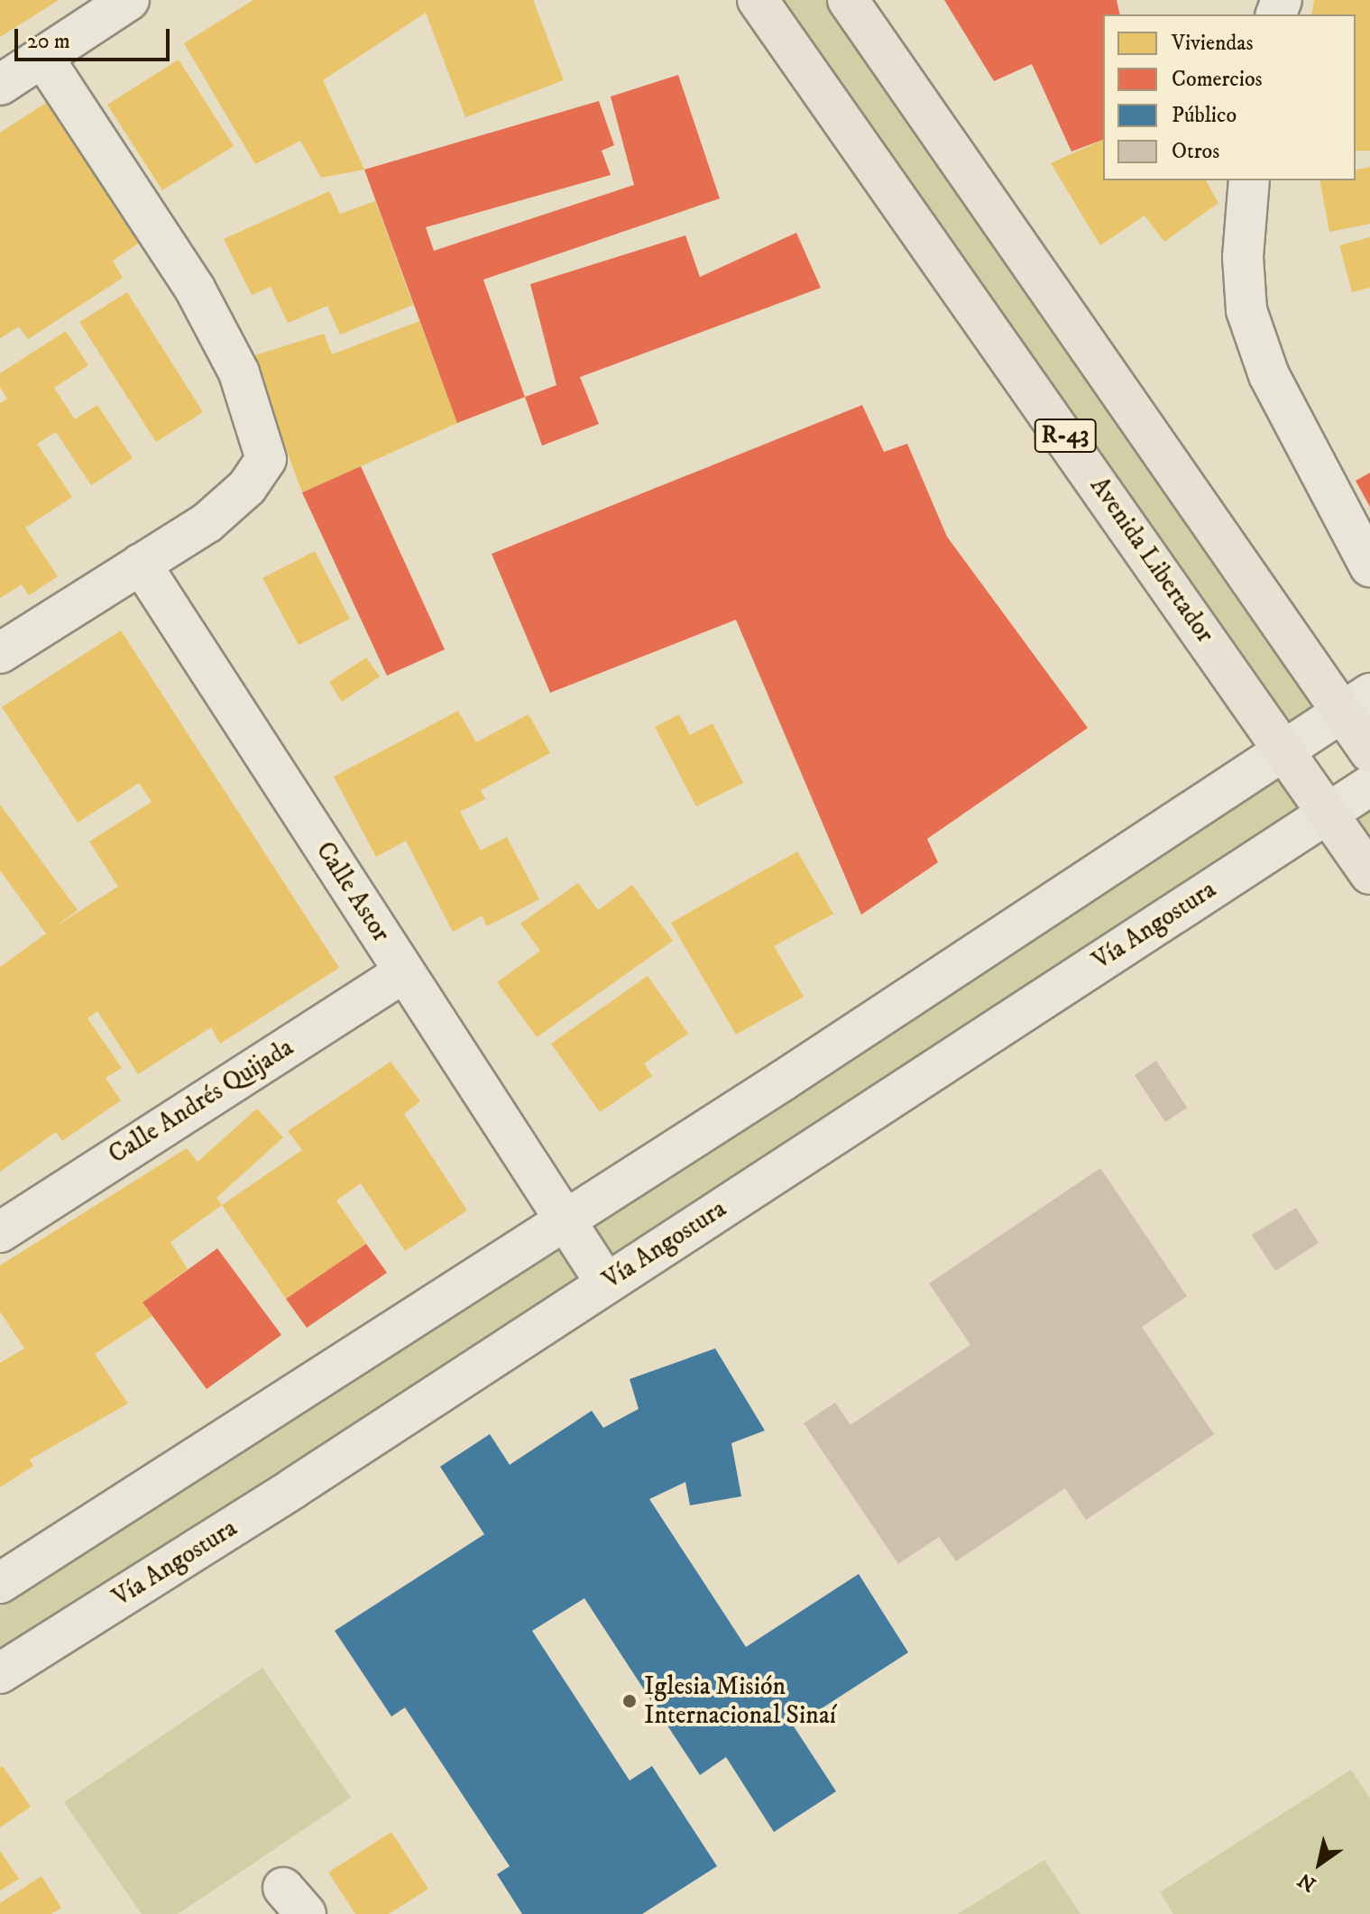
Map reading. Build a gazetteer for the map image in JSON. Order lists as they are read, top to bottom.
{
  "streets": {
    "main road": ["R-43", "Avenida Libertador"],
    "street": ["Calle Astor", "Vía Angostura", "Calle Andrés Quijada"]
  },
  "crossings": [
    ["Avenida Libertador", "Vía Angostura"],
    ["Calle Astor", "Vía Angostura"],
    ["Calle Astor", "Calle Andrés Quijada"]
  ],
  "places": ["Iglesia Misión Internacional Sinaí"],
  "legend": [
    "Viviendas",
    "Comercios",
    "Público",
    "Otros"
  ],
  "scale_bar": "20 m",
  "north": "bottom left"
}
